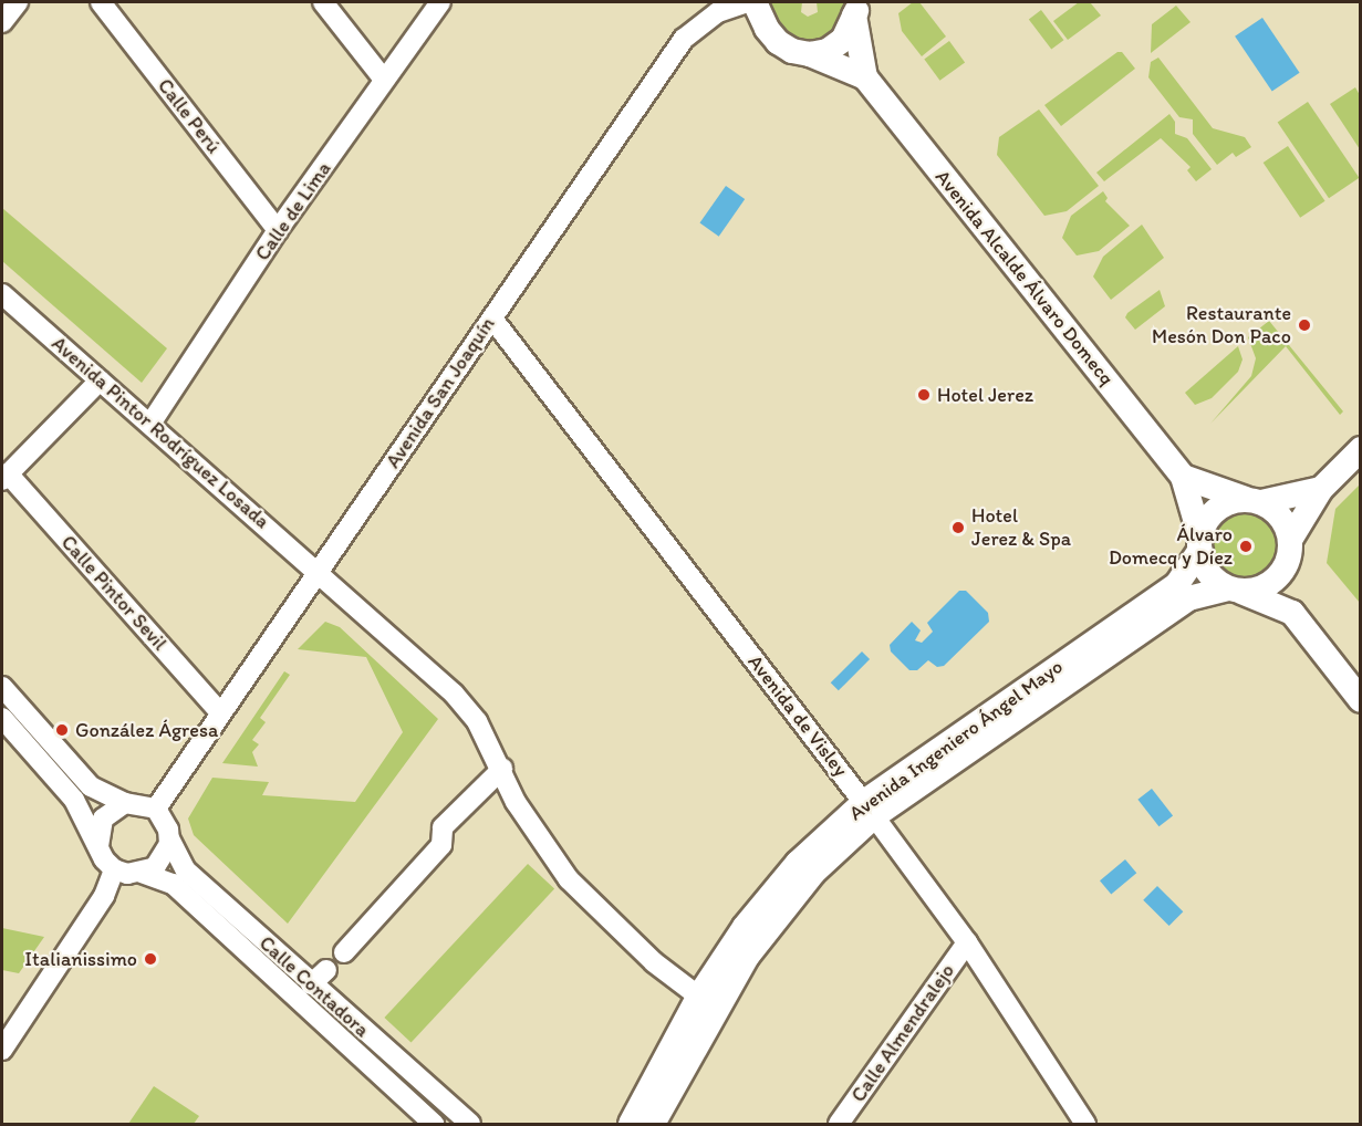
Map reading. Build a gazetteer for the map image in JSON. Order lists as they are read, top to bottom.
{
  "streets": {
    "main road": ["Avenida Alcalde Álvaro Domecq", "Avenida Ingeniero Ángel Mayo"],
    "street": [
      "Calle Perú",
      "Calle de Lima",
      "Avenida San Joaquín",
      "Avenida Pintor Rodríguez Losada",
      "Calle Pintor Sevil",
      "Avenida de Visley",
      "Calle Contadora",
      "Calle Almendralejo"
    ]
  },
  "crossings": [
    ["Calle Perú", "Calle de Lima"],
    ["Calle de Lima", "Avenida Pintor Rodríguez Losada"],
    ["Avenida Alcalde Álvaro Domecq", "Avenida Ingeniero Ángel Mayo"],
    ["Avenida San Joaquín", "Avenida Pintor Rodríguez Losada"],
    ["Avenida San Joaquín", "Calle Pintor Sevil"],
    ["Avenida San Joaquín", "Avenida de Visley"],
    ["Avenida San Joaquín", "Calle Contadora"],
    ["Avenida Pintor Rodríguez Losada", "Avenida Ingeniero Ángel Mayo"],
    ["Avenida de Visley", "Avenida Ingeniero Ángel Mayo"],
    ["Avenida de Visley", "Calle Almendralejo"]
  ],
  "places": [
    "Restaurante Mesón Don Paco",
    "Hotel Jerez",
    "Hotel Jerez & Spa",
    "Álvaro Domecq y Díez",
    "González Ágresa",
    "Italianissimo"
  ]
}
